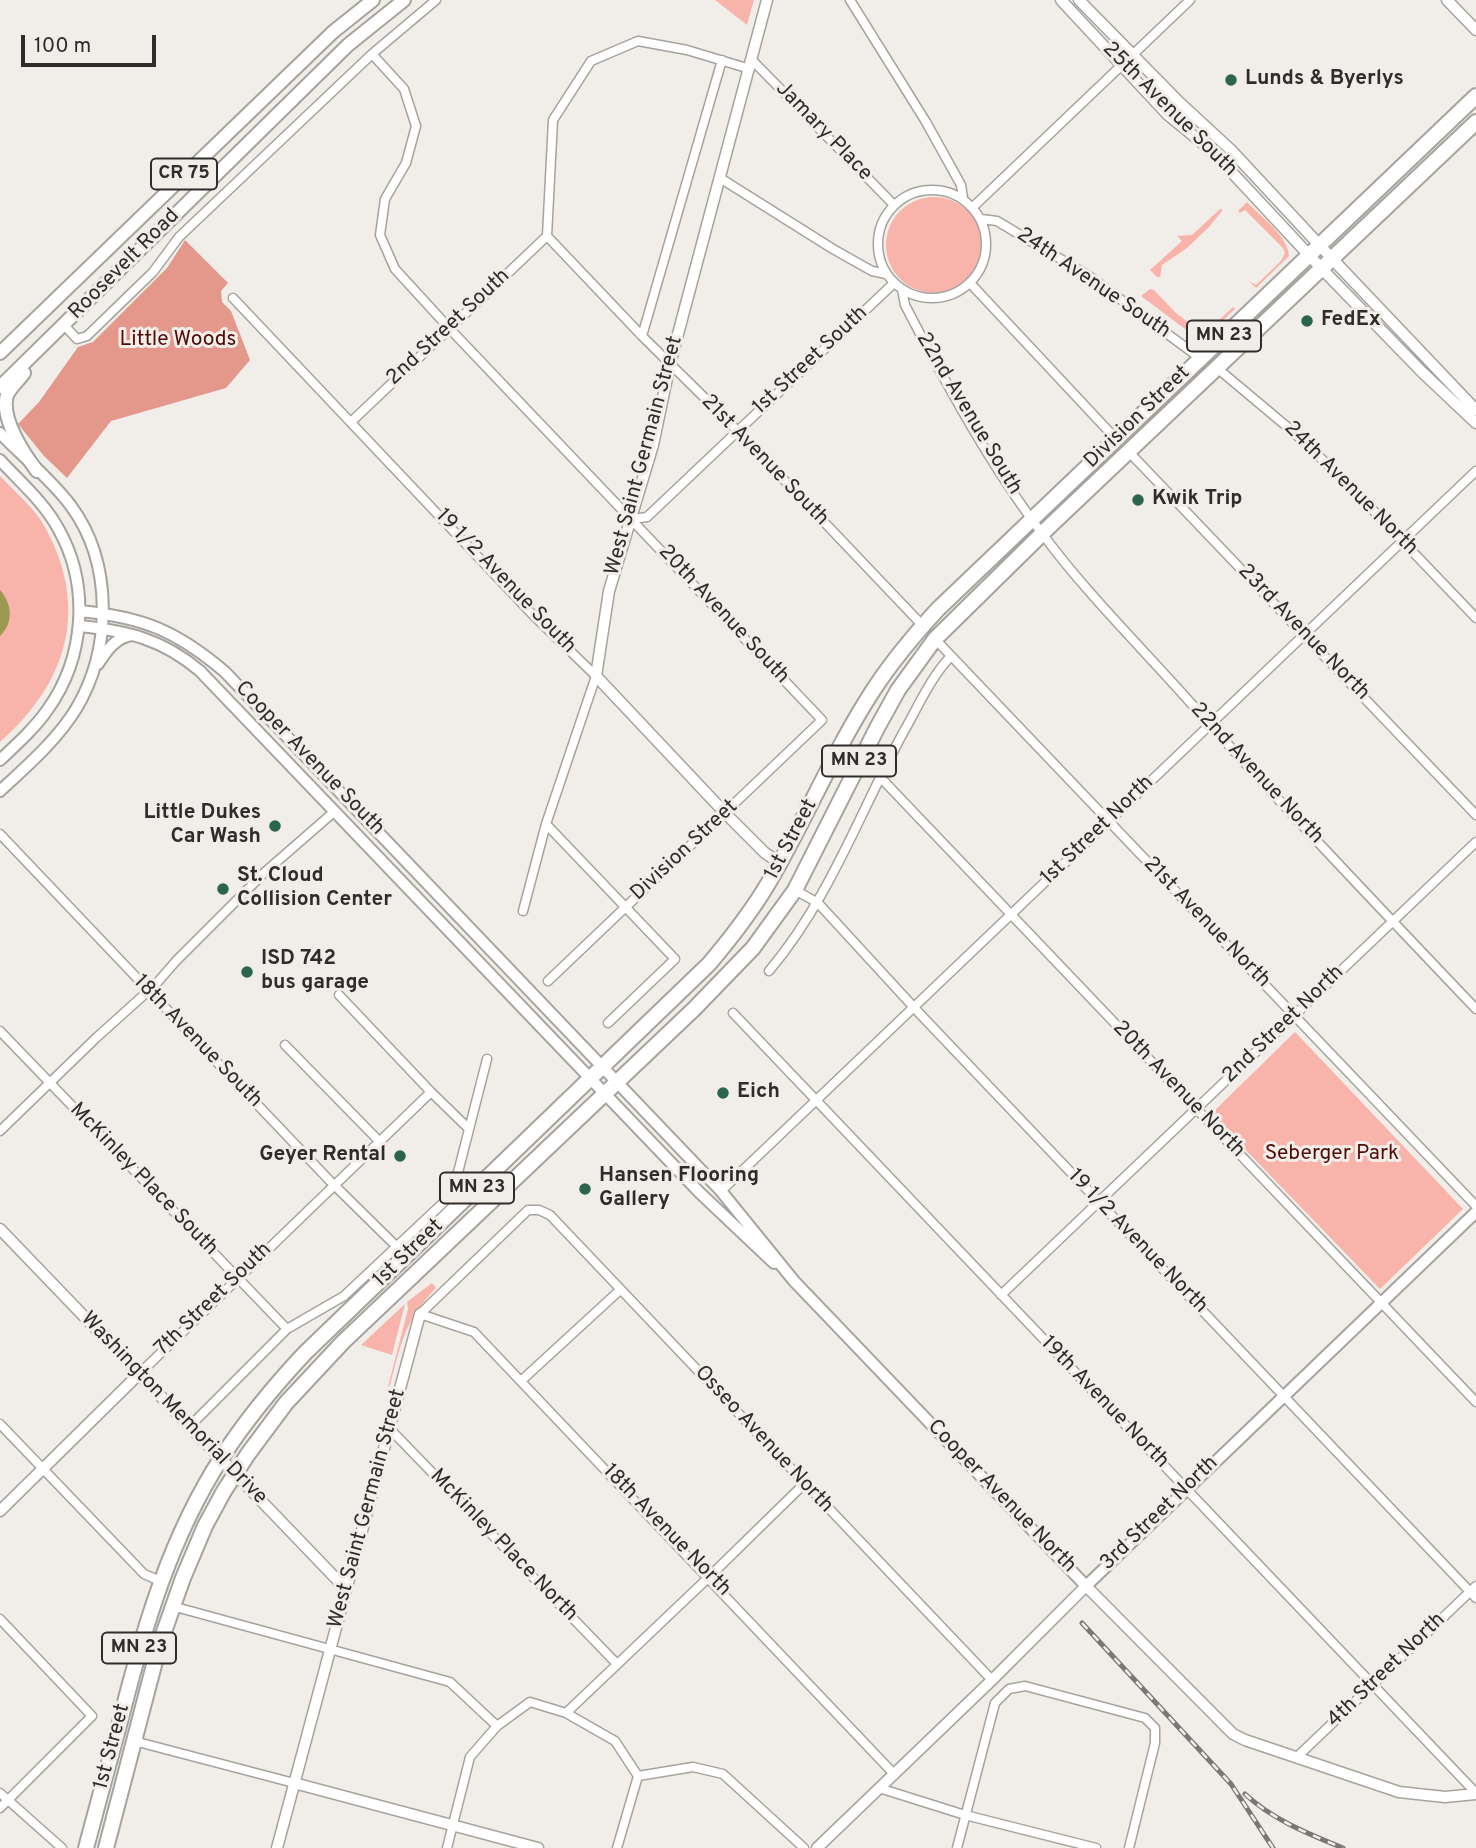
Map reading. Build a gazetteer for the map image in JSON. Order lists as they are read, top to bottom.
{
  "streets": {
    "highway": ["MN 23", "Division Street", "1st Street"],
    "main road": [
      "CR 75",
      "Roosevelt Road",
      "Cooper Avenue South",
      "Cooper Avenue North",
      "3rd Street North"
    ],
    "street": [
      "25th Avenue South",
      "Jamary Place",
      "24th Avenue South",
      "2nd Street South",
      "1st Street South",
      "22nd Avenue South",
      "West Saint Germain Street",
      "21st Avenue South",
      "24th Avenue North",
      "19 1/2 Avenue South",
      "20th Avenue South",
      "23rd Avenue North",
      "22nd Avenue North",
      "1st Street North",
      "21st Avenue North",
      "2nd Street North",
      "18th Avenue South",
      "20th Avenue North",
      "McKinley Place South",
      "19 1/2 Avenue North",
      "7th Street South",
      "19th Avenue North",
      "Washington Memorial Drive",
      "Osseo Avenue North",
      "18th Avenue North",
      "McKinley Place North",
      "4th Street North"
    ]
  },
  "crossings": [
    ["25th Avenue South", "Division Street"],
    ["Jamary Place", "24th Avenue South"],
    ["Jamary Place", "2nd Street South"],
    ["Jamary Place", "1st Street South"],
    ["Jamary Place", "22nd Avenue South"],
    ["Jamary Place", "West Saint Germain Street"],
    ["Jamary Place", "21st Avenue South"],
    ["24th Avenue South", "1st Street South"],
    ["24th Avenue South", "22nd Avenue South"],
    ["24th Avenue South", "Division Street"],
    ["2nd Street South", "21st Avenue South"],
    ["2nd Street South", "19 1/2 Avenue South"],
    ["2nd Street South", "20th Avenue South"],
    ["1st Street South", "22nd Avenue South"],
    ["1st Street South", "West Saint Germain Street"],
    ["1st Street South", "21st Avenue South"],
    ["1st Street South", "20th Avenue South"],
    ["22nd Avenue South", "Division Street"],
    ["22nd Avenue South", "22nd Avenue North"],
    ["Division Street", "21st Avenue South"],
    ["Division Street", "24th Avenue North"],
    ["Division Street", "19 1/2 Avenue South"],
    ["Division Street", "20th Avenue South"],
    ["Division Street", "23rd Avenue North"],
    ["Division Street", "22nd Avenue North"],
    ["Division Street", "1st Street"],
    ["Division Street", "21st Avenue North"],
    ["West Saint Germain Street", "21st Avenue South"],
    ["West Saint Germain Street", "19 1/2 Avenue South"],
    ["West Saint Germain Street", "20th Avenue South"],
    ["West Saint Germain Street", "Washington Memorial Drive"],
    ["West Saint Germain Street", "Osseo Avenue North"],
    ["West Saint Germain Street", "18th Avenue North"],
    ["West Saint Germain Street", "McKinley Place North"],
    ["21st Avenue South", "1st Street"],
    ["24th Avenue North", "1st Street North"],
    ["19 1/2 Avenue South", "1st Street"],
    ["23rd Avenue North", "1st Street North"],
    ["Cooper Avenue South", "1st Street"],
    ["Cooper Avenue South", "Cooper Avenue North"],
    ["22nd Avenue North", "1st Street North"],
    ["22nd Avenue North", "2nd Street North"],
    ["1st Street North", "21st Avenue North"],
    ["1st Street North", "20th Avenue North"],
    ["1st Street North", "19 1/2 Avenue North"],
    ["1st Street North", "19th Avenue North"],
    ["1st Street North", "Cooper Avenue North"],
    ["1st Street", "21st Avenue North"],
    ["1st Street", "19 1/2 Avenue North"],
    ["1st Street", "Washington Memorial Drive"],
    ["1st Street", "Cooper Avenue North"],
    ["21st Avenue North", "2nd Street North"],
    ["2nd Street North", "20th Avenue North"],
    ["2nd Street North", "19 1/2 Avenue North"],
    ["2nd Street North", "19th Avenue North"],
    ["18th Avenue South", "7th Street South"],
    ["20th Avenue North", "3rd Street North"],
    ["McKinley Place South", "7th Street South"],
    ["19 1/2 Avenue North", "3rd Street North"],
    ["19 1/2 Avenue North", "4th Street North"],
    ["7th Street South", "Washington Memorial Drive"],
    ["19th Avenue North", "Cooper Avenue North"],
    ["19th Avenue North", "3rd Street North"],
    ["19th Avenue North", "4th Street North"],
    ["Osseo Avenue North", "3rd Street North"],
    ["Osseo Avenue North", "18th Avenue North"],
    ["Cooper Avenue North", "3rd Street North"],
    ["Cooper Avenue North", "4th Street North"],
    ["3rd Street North", "18th Avenue North"]
  ],
  "parks": ["Little Woods", "Seberger Park"],
  "places": [
    "Lunds & Byerlys",
    "FedEx",
    "Kwik Trip",
    "Little Dukes Car Wash",
    "St. Cloud Collision Center",
    "ISD 742 bus garage",
    "Eich",
    "Geyer Rental",
    "Hansen Flooring Gallery"
  ],
  "scale_bar": "100 m"
}
